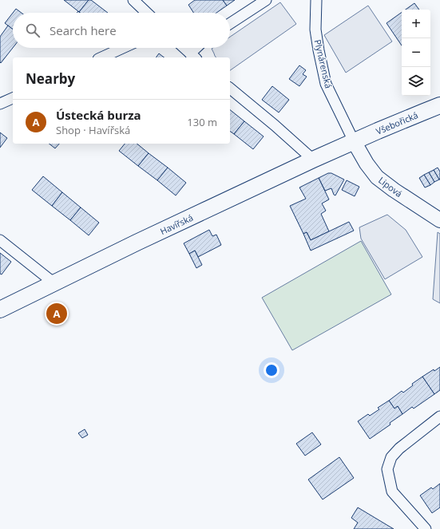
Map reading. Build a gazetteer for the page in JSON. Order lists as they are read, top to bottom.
{
  "streets": {
    "main road": ["Všebořická", "Havířská"],
    "street": ["Plynárenská", "Lipová"]
  },
  "crossings": [
    ["Plynárenská", "Všebořická"],
    ["Plynárenská", "Lipová"],
    ["Plynárenská", "Havířská"],
    ["Všebořická", "Lipová"],
    ["Všebořická", "Havířská"],
    ["Lipová", "Havířská"]
  ],
  "page": {
    "map_buttons": ["+", "−"],
    "search": "Search here",
    "heading": "Nearby",
    "list": [
      {
        "mark": "A",
        "name": "Ústecká burza",
        "note": "Shop · Havířská",
        "value": "130 m"
      }
    ],
    "pins": "A"
  }
}
